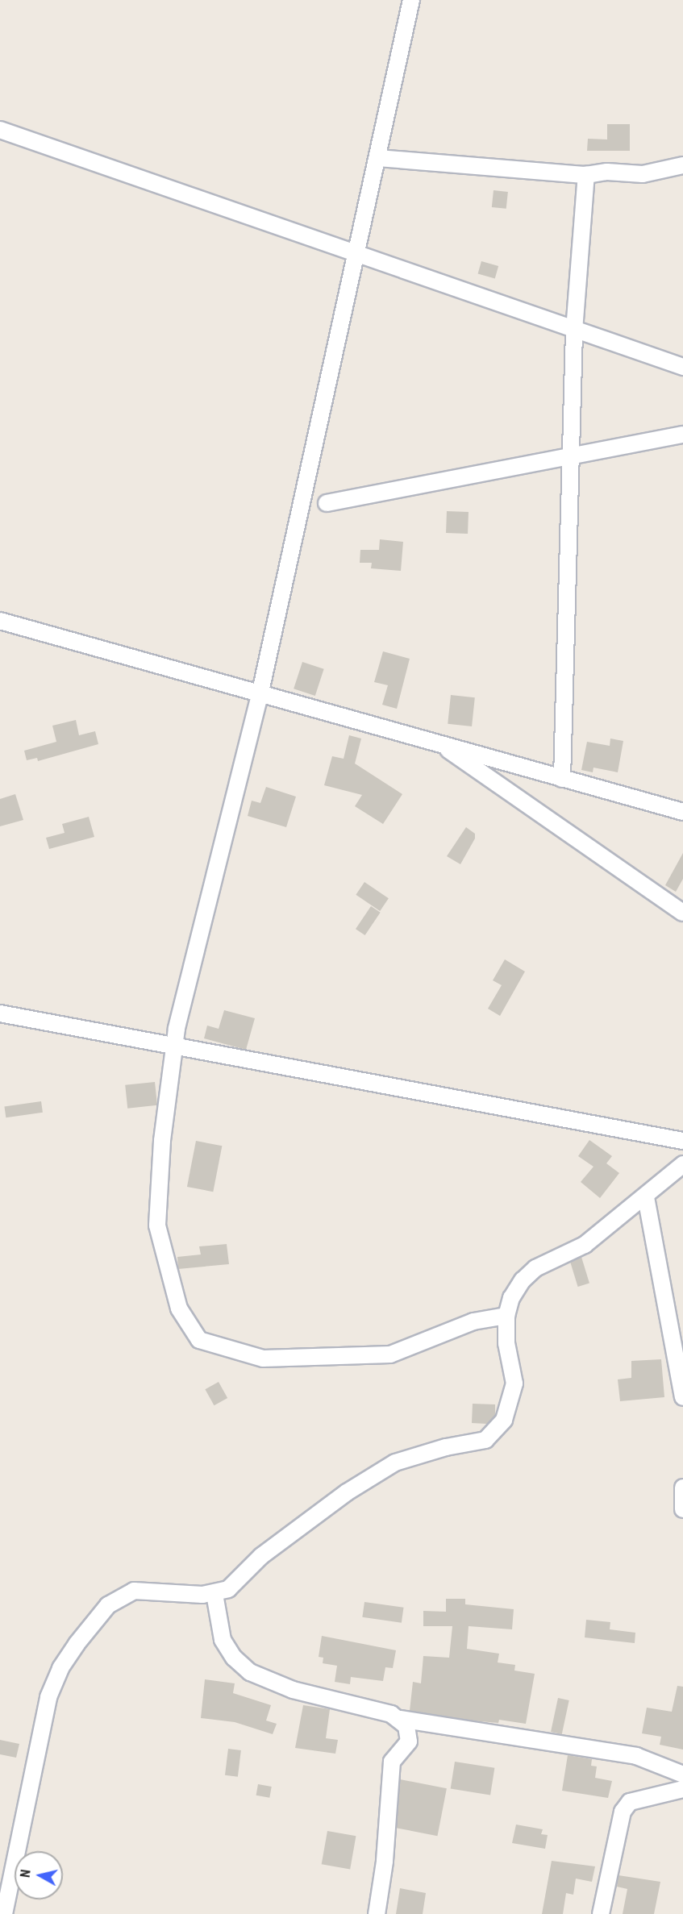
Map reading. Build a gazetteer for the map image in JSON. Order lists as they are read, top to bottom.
{
  "north": "left"
}
